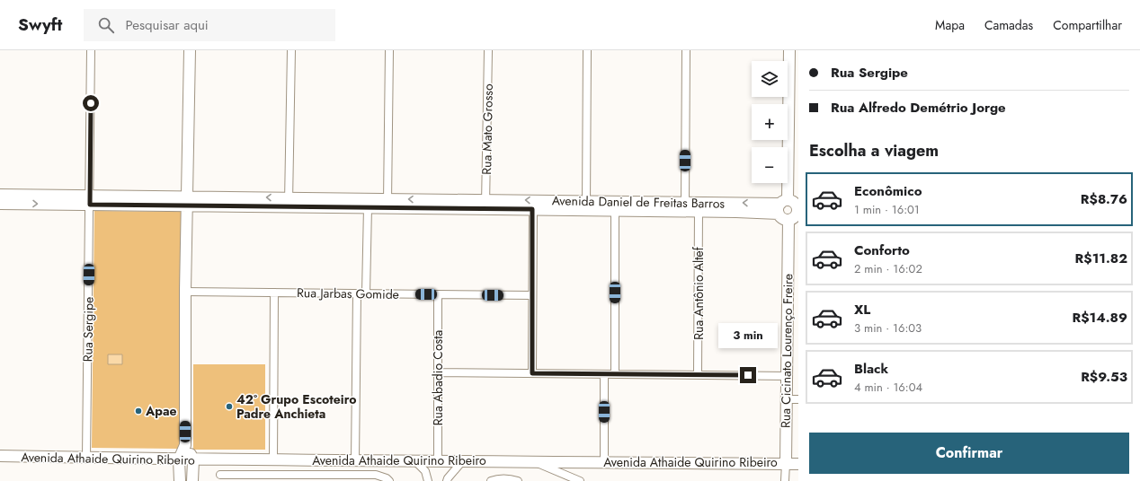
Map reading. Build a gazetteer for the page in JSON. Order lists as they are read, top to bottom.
{
  "streets": {
    "street": [
      "Rua Mato Grosso",
      "Avenida Daniel de Freitas Barros",
      "Rua Jarbas Gomide",
      "Rua Antônio Altef",
      "Rua Sergipe",
      "Rua Cicinato Lourenço Freire",
      "Rua Abadio Costa",
      "Avenida Athaide Quirino Ribeiro"
    ]
  },
  "crossings": [
    ["Rua Mato Grosso", "Avenida Daniel de Freitas Barros"],
    ["Avenida Daniel de Freitas Barros", "Rua Antônio Altef"],
    ["Avenida Daniel de Freitas Barros", "Rua Sergipe"],
    ["Avenida Daniel de Freitas Barros", "Rua Cicinato Lourenço Freire"],
    ["Rua Jarbas Gomide", "Rua Abadio Costa"],
    ["Rua Sergipe", "Avenida Athaide Quirino Ribeiro"],
    ["Rua Cicinato Lourenço Freire", "Avenida Athaide Quirino Ribeiro"],
    ["Rua Abadio Costa", "Avenida Athaide Quirino Ribeiro"]
  ],
  "places": ["42º Grupo Escoteiro Padre Anchieta", "Apae"],
  "page": {
    "header": "Swyft",
    "search": "Pesquisar aqui",
    "nav": ["Mapa", "Camadas", "Compartilhar"],
    "banner": ["Rua Sergipe", "Rua Alfredo Demétrio Jorge"],
    "map_buttons": ["+", "−"],
    "heading": "Escolha a viagem",
    "list": [
      {
        "name": "Econômico",
        "note": "1 min · 16:01",
        "value": "R$8.76"
      },
      {
        "name": "Conforto",
        "note": "2 min · 16:02",
        "value": "R$11.82"
      },
      {
        "name": "XL",
        "note": "3 min · 16:03",
        "value": "R$14.89"
      },
      {
        "name": "Black",
        "note": "4 min · 16:04",
        "value": "R$9.53"
      }
    ],
    "bubble": "3 min",
    "buttons": "Confirmar"
  }
}
